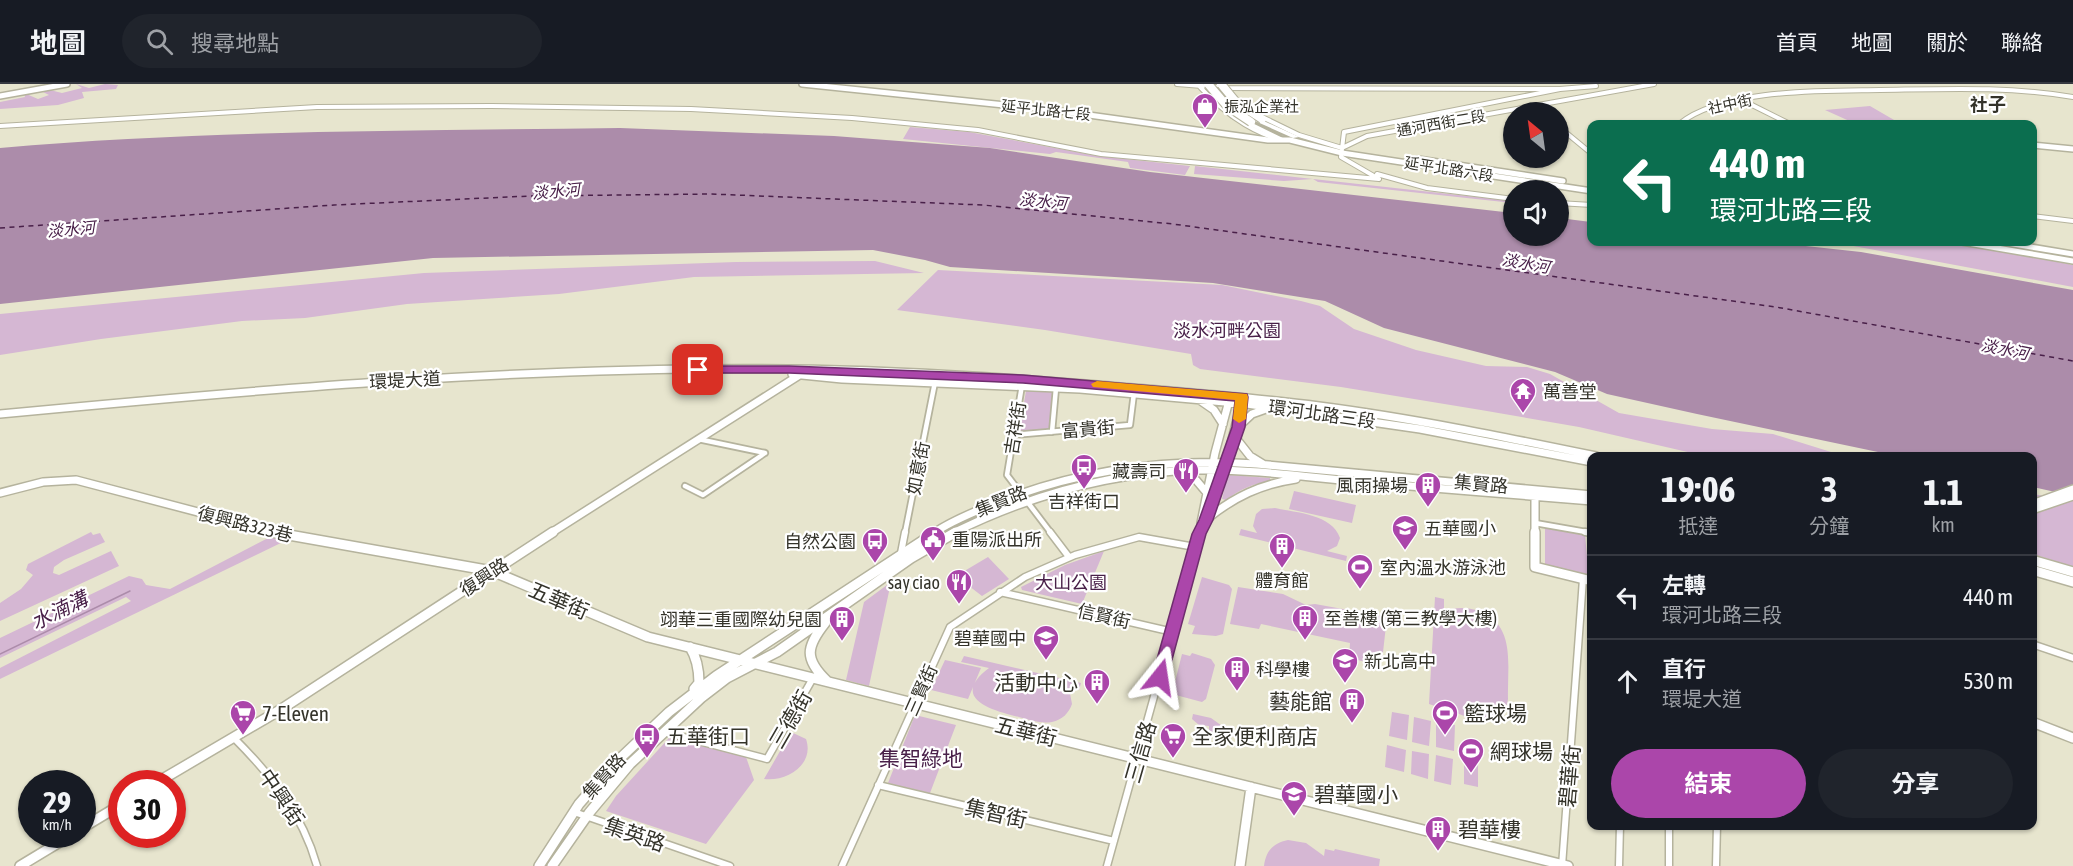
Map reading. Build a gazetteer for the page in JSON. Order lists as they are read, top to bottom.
{
  "streets": {
    "street": [
      "社中街",
      "延平北路七段",
      "通河西街二段",
      "延平北路六段",
      "環堤大道",
      "環河北路三段",
      "吉祥街",
      "富貴街",
      "如意街",
      "集賢路",
      "復興路323巷",
      "復興路",
      "五華街",
      "信賢街",
      "三賢街",
      "三德街",
      "三信路",
      "碧華街",
      "中興街",
      "集智街",
      "集英路"
    ]
  },
  "crossings": [
    ["延平北路七段", "通河西街二段"],
    ["延平北路七段", "延平北路六段"],
    ["通河西街二段", "延平北路六段"],
    ["環堤大道", "環河北路三段"],
    ["環堤大道", "復興路"],
    ["環河北路三段", "吉祥街"],
    ["環河北路三段", "富貴街"],
    ["環河北路三段", "如意街"],
    ["環河北路三段", "復興路"],
    ["環河北路三段", "三信路"],
    ["吉祥街", "富貴街"],
    ["吉祥街", "集賢路"],
    ["吉祥街", "三賢街"],
    ["如意街", "集賢路"],
    ["集賢路", "五華街"],
    ["集賢路", "三德街"],
    ["集賢路", "三信路"],
    ["集賢路", "集英路"],
    ["復興路323巷", "復興路"],
    ["復興路323巷", "五華街"],
    ["復興路", "五華街"],
    ["復興路", "中興街"],
    ["五華街", "三賢街"],
    ["五華街", "三德街"],
    ["五華街", "三信路"],
    ["五華街", "碧華街"],
    ["信賢街", "三賢街"],
    ["信賢街", "三信路"],
    ["三賢街", "三信路"],
    ["三賢街", "集智街"],
    ["三信路", "集智街"]
  ],
  "districts": ["社子"],
  "water": ["淡水河", "水湳溝"],
  "parks": ["淡水河畔公園", "大山公園", "集智綠地"],
  "places": {
    "shop": ["振泓企業社"],
    "temple": ["萬善堂"],
    "bus stop": ["吉祥街口", "自然公園", "五華街口"],
    "restaurant": ["藏壽司", "say ciao"],
    "building": [
      "風雨操場",
      "體育館",
      "至善樓 (第三教學大樓)",
      "翊華三重國際幼兒園",
      "科學樓",
      "活動中心",
      "藝能館",
      "碧華樓"
    ],
    "school or university": [
      "五華國小",
      "碧華國中",
      "新北高中",
      "碧華國小"
    ],
    "public building": ["重陽派出所"],
    "sports": ["室內溫水游泳池", "籃球場", "網球場"],
    "supermarket": ["7-Eleven", "全家便利商店"]
  },
  "north": "top left",
  "page": {
    "header": "地圖",
    "search": "搜尋地點",
    "nav": [
      "首頁",
      "地圖",
      "關於",
      "聯絡"
    ],
    "turn": ["440 m", "環河北路三段"],
    "eta": [
      "19:06",
      "抵達",
      "3",
      "分鐘",
      "1.1",
      "km"
    ],
    "list": [
      {
        "name": "左轉",
        "note": "環河北路三段",
        "value": "440 m"
      },
      {
        "name": "直行",
        "note": "環堤大道",
        "value": "530 m"
      }
    ],
    "buttons": ["結束", "分享"],
    "speed": "29 km/h",
    "limit": "30"
  }
}
